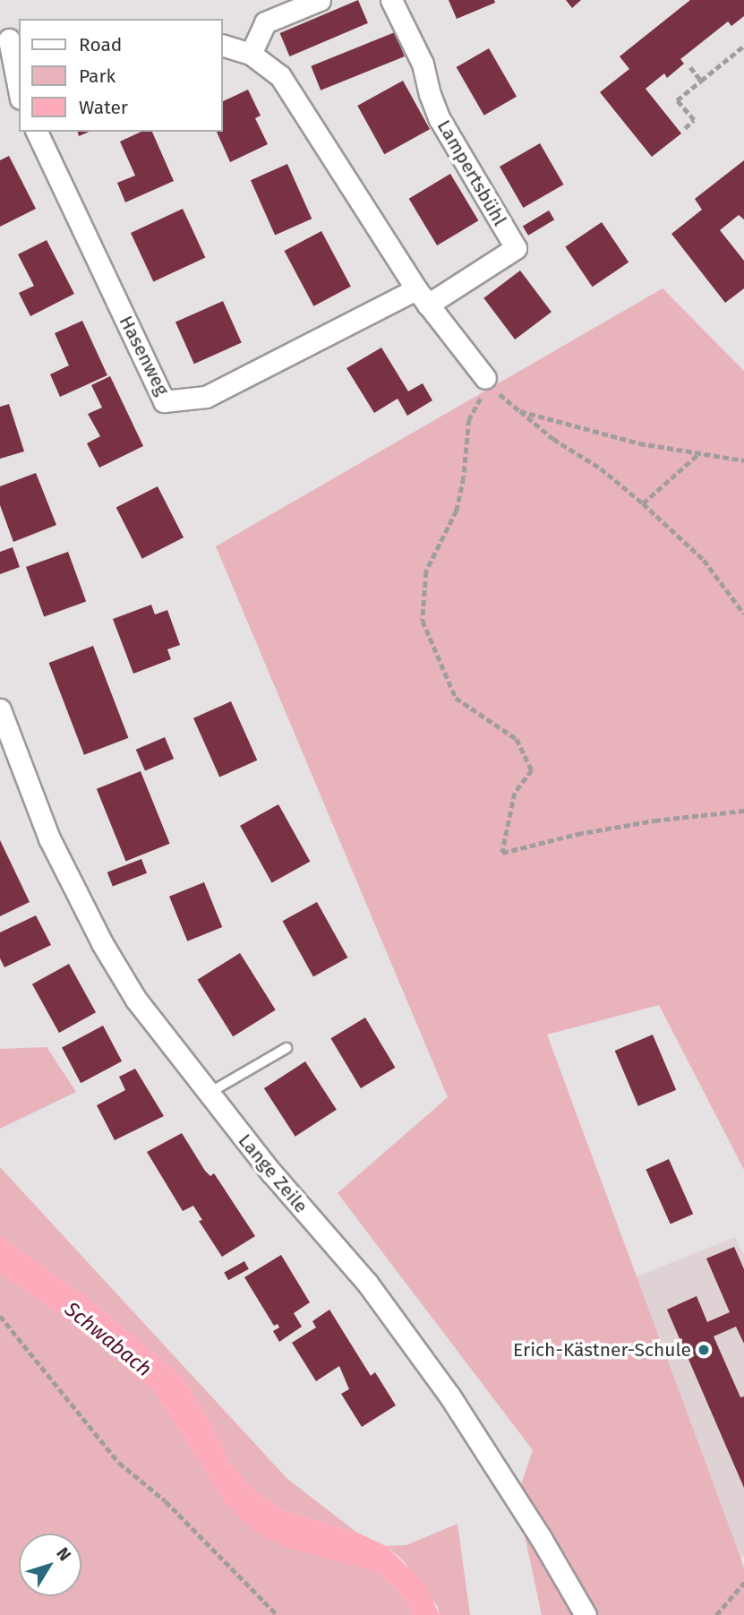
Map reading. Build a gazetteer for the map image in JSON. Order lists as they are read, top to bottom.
{
  "streets": {
    "street": ["Lampertsbühl", "Hasenweg", "Lange Zeile"]
  },
  "crossings": [
    ["Lampertsbühl", "Hasenweg"]
  ],
  "water": ["Schwabach"],
  "places": ["Erich-Kästner-Schule"],
  "legend": ["Road", "Park", "Water"],
  "north": "top right"
}
